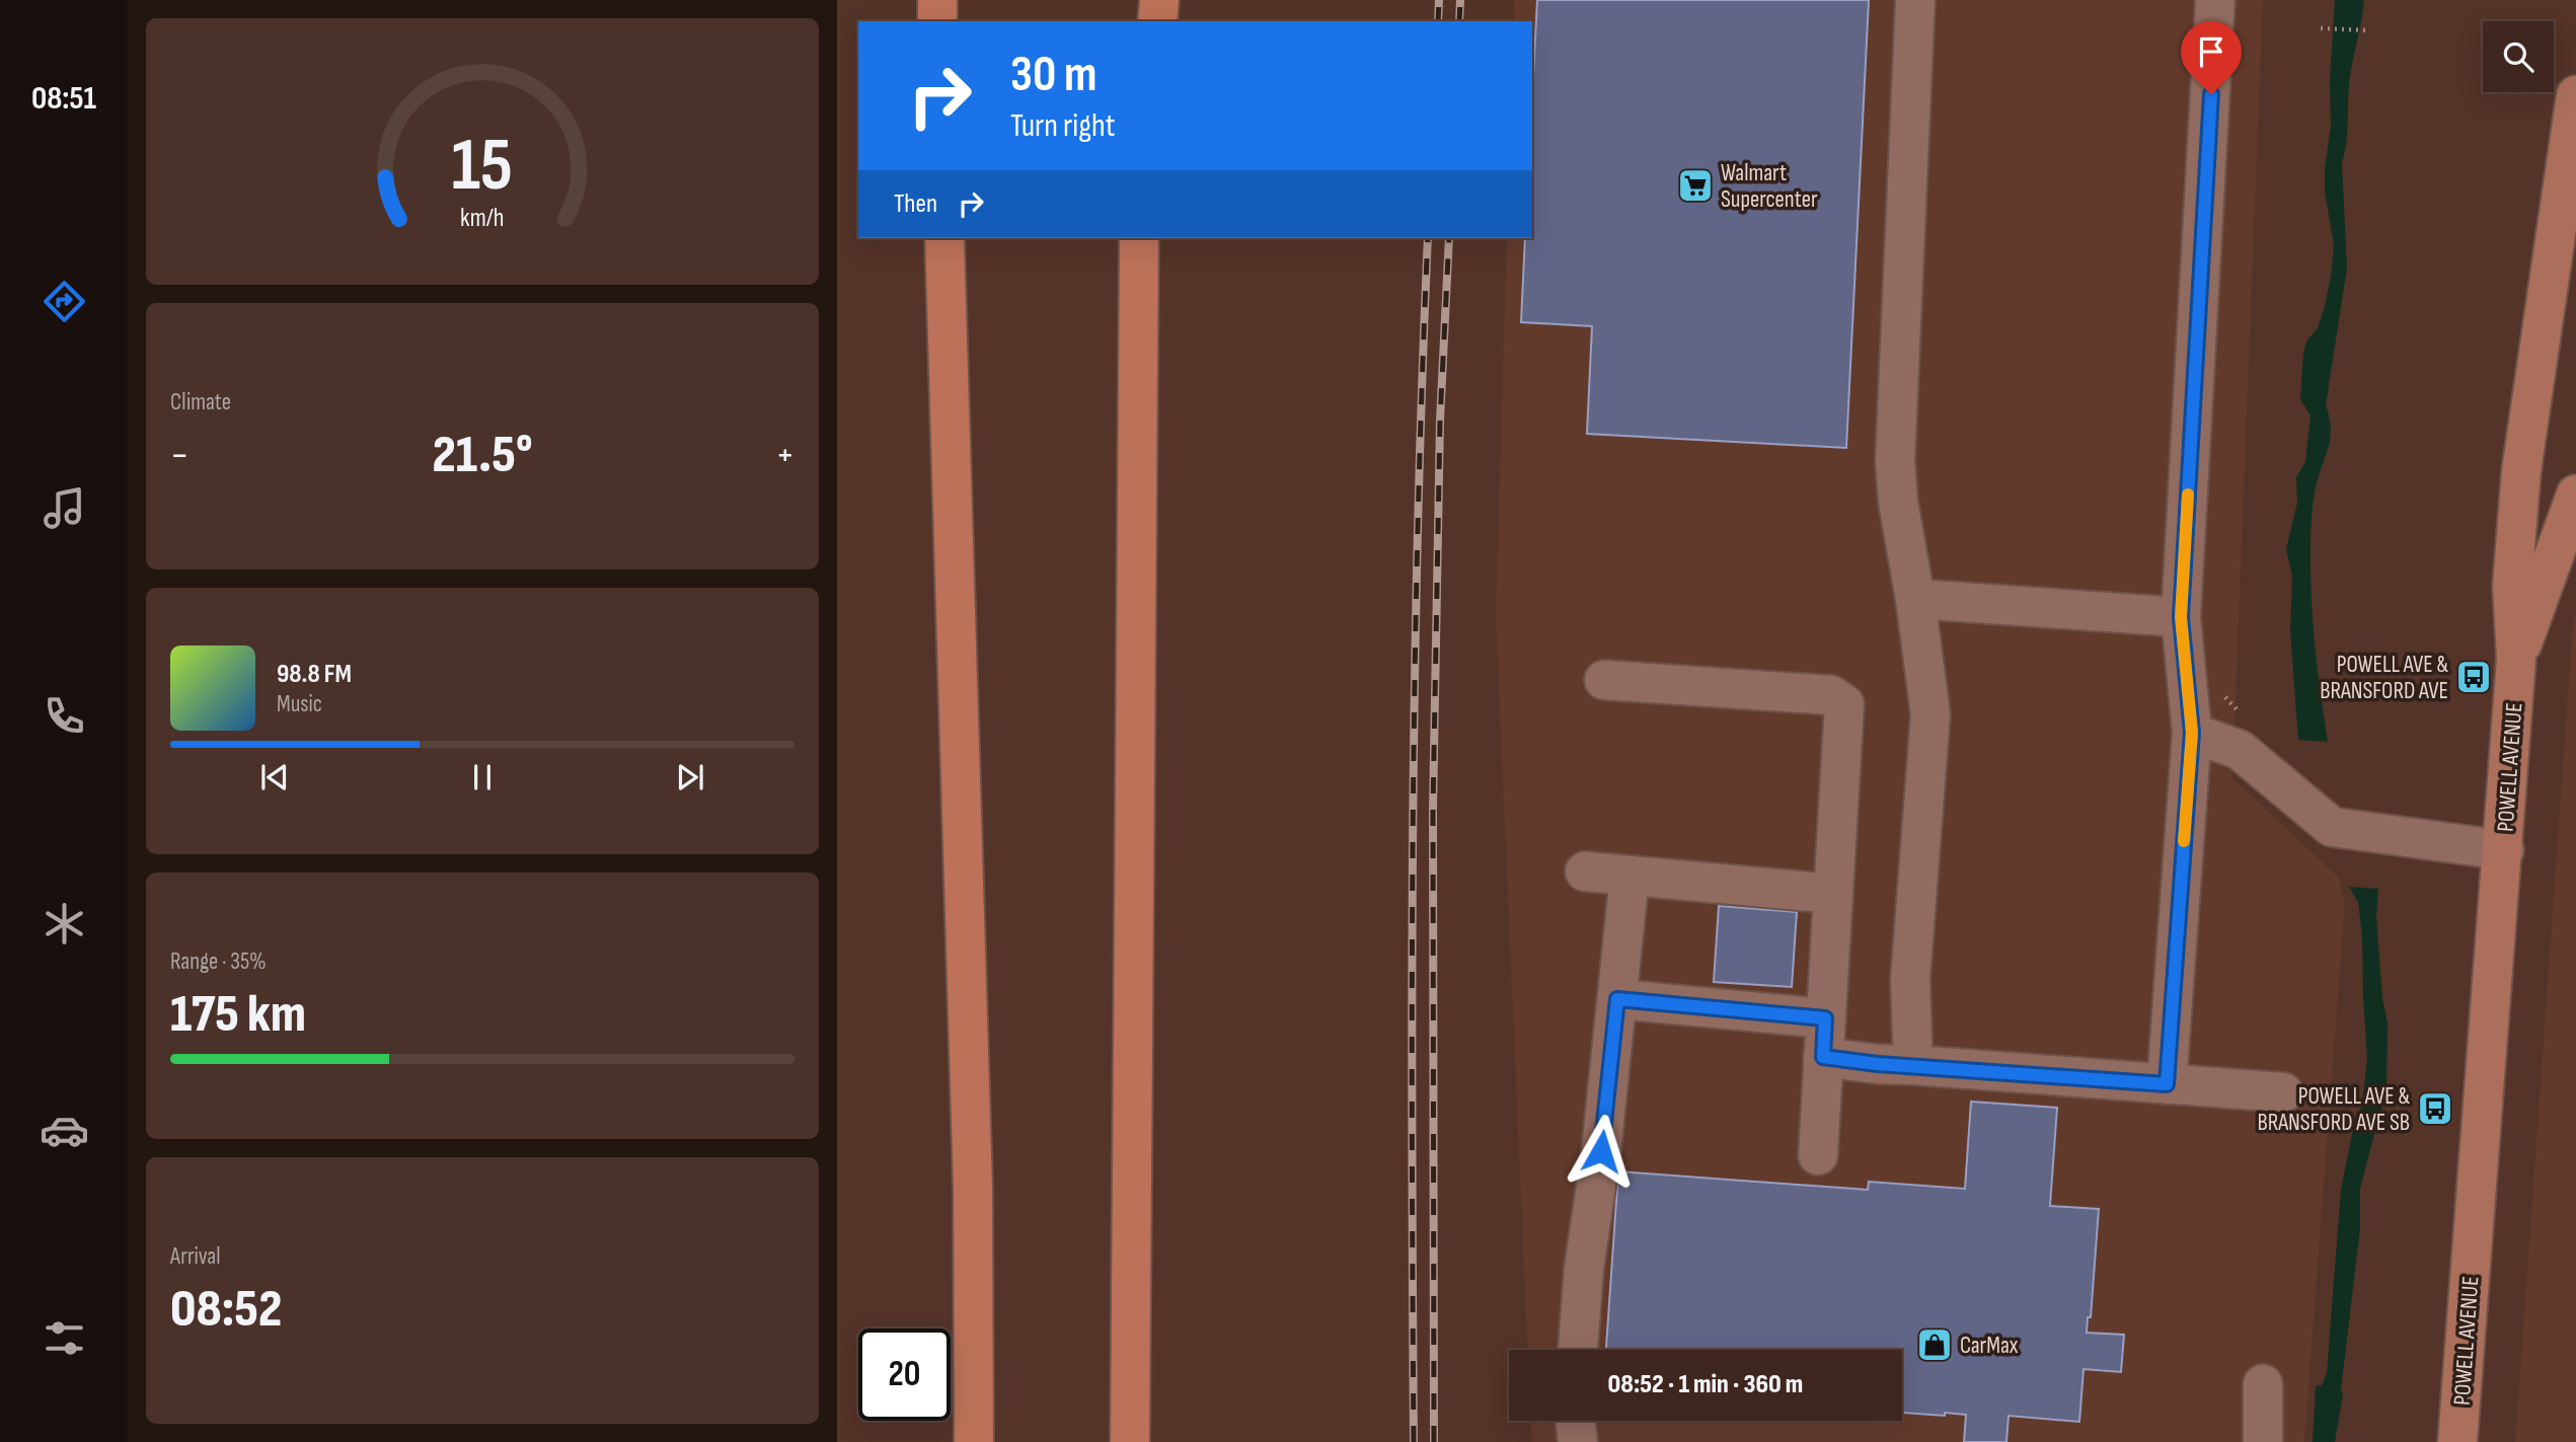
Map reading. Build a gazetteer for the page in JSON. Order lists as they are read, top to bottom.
{
  "streets": {
    "main road": ["POWELL AVENUE"]
  },
  "places": {
    "supermarket": ["Walmart Supercenter"],
    "bus stop": ["POWELL AVE & BRANSFORD AVE", "POWELL AVE & BRANSFORD AVE SB"],
    "shop": ["CarMax"]
  },
  "page": {
    "tabs": "08:51",
    "turn": ["30 m", "Turn right"],
    "then": "Then",
    "tile": [
      "Climate",
      ["Range · 35%", "175 km"],
      ["Arrival", "08:52"]
    ],
    "heat": ["−", "21.5°", "+"],
    "song": ["98.8 FM", "Music"],
    "limit": "20",
    "trip": "08:52 · 1 min · 360 m",
    "gauge": ["15", "km/h"]
  }
}
